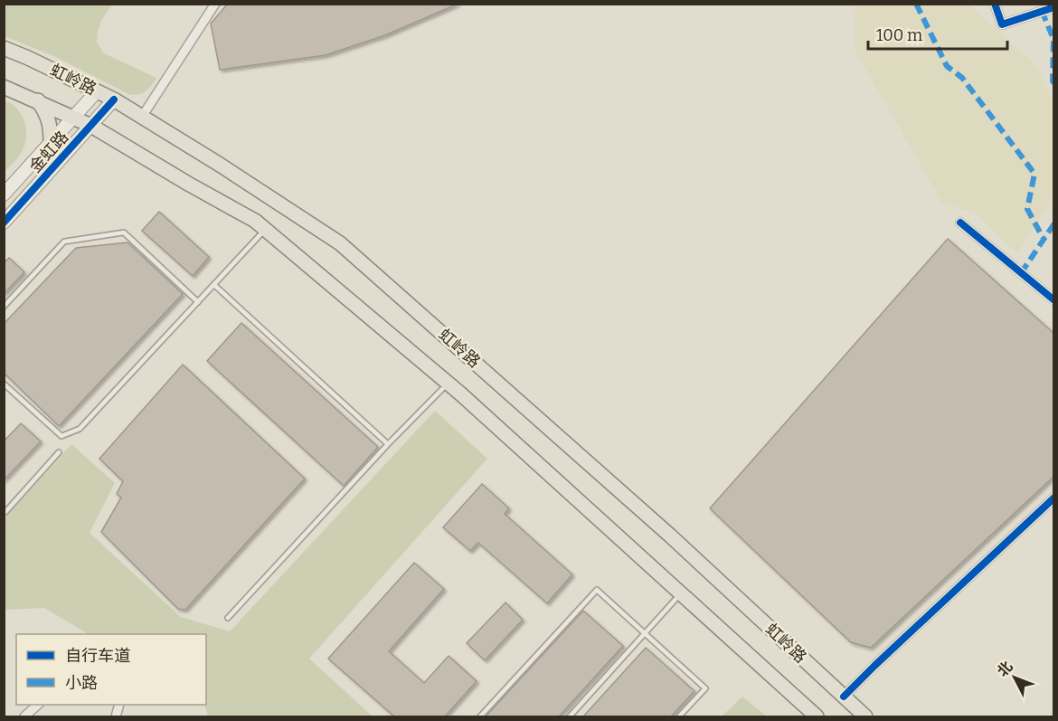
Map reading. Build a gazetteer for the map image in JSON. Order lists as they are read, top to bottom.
{
  "streets": {
    "main road": ["虹岭路"],
    "street": ["金虹路"]
  },
  "crossings": [
    ["虹岭路", "金虹路"]
  ],
  "legend": ["自行车道", "小路"],
  "scale_bar": "100 m",
  "north": "top left"
}
